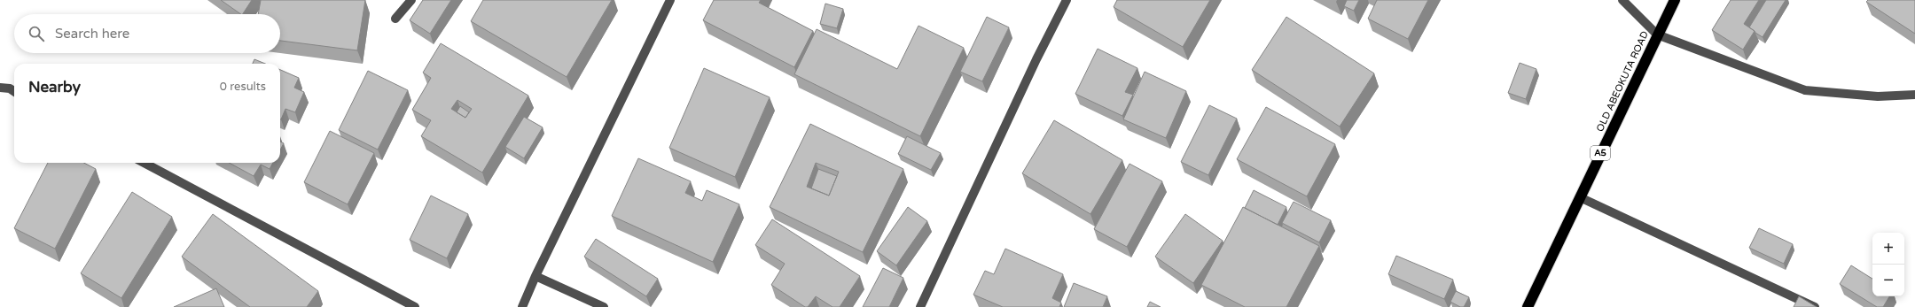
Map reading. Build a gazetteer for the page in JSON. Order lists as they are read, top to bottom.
{
  "streets": {
    "highway": ["OLD ABEOKUTA ROAD", "A5"]
  },
  "page": {
    "search": "Search here",
    "heading": ["Nearby", "0 results"],
    "map_buttons": ["+", "−"]
  }
}
